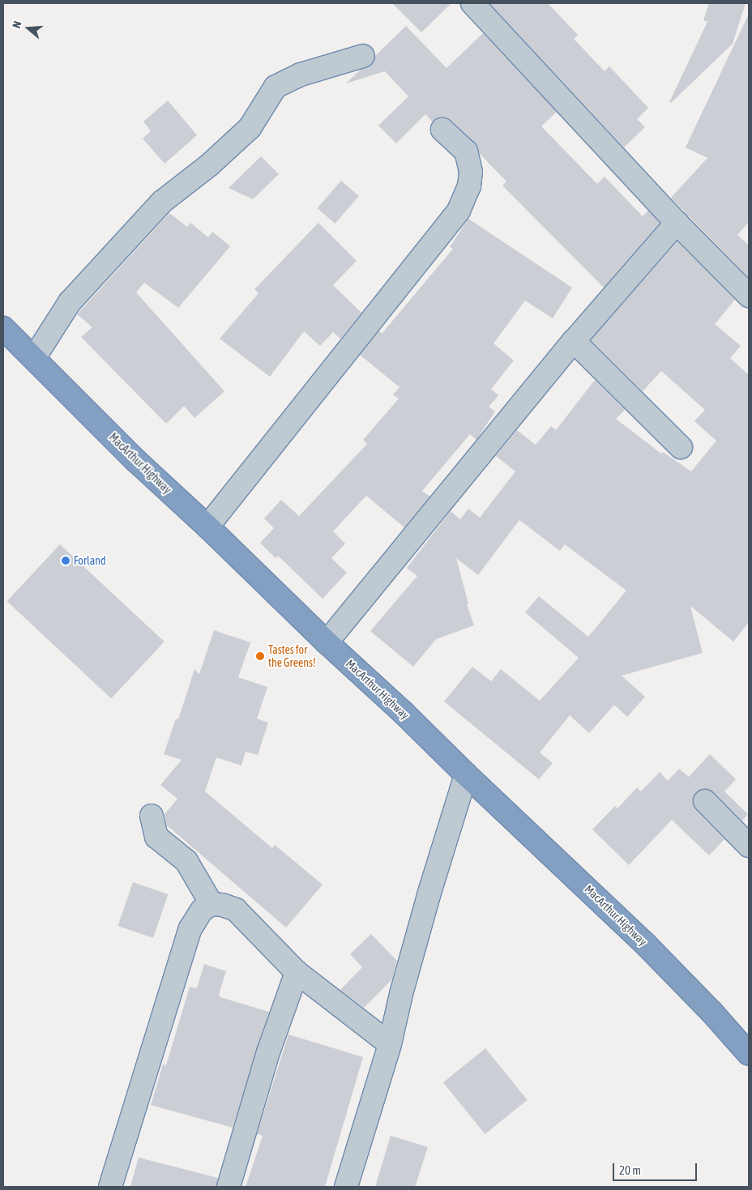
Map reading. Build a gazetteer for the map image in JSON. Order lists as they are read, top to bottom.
{
  "streets": {
    "highway": ["MacArthur Highway"]
  },
  "places": ["Forland", "Tastes for the Greens!"],
  "scale_bar": "20 m",
  "north": "left"
}
